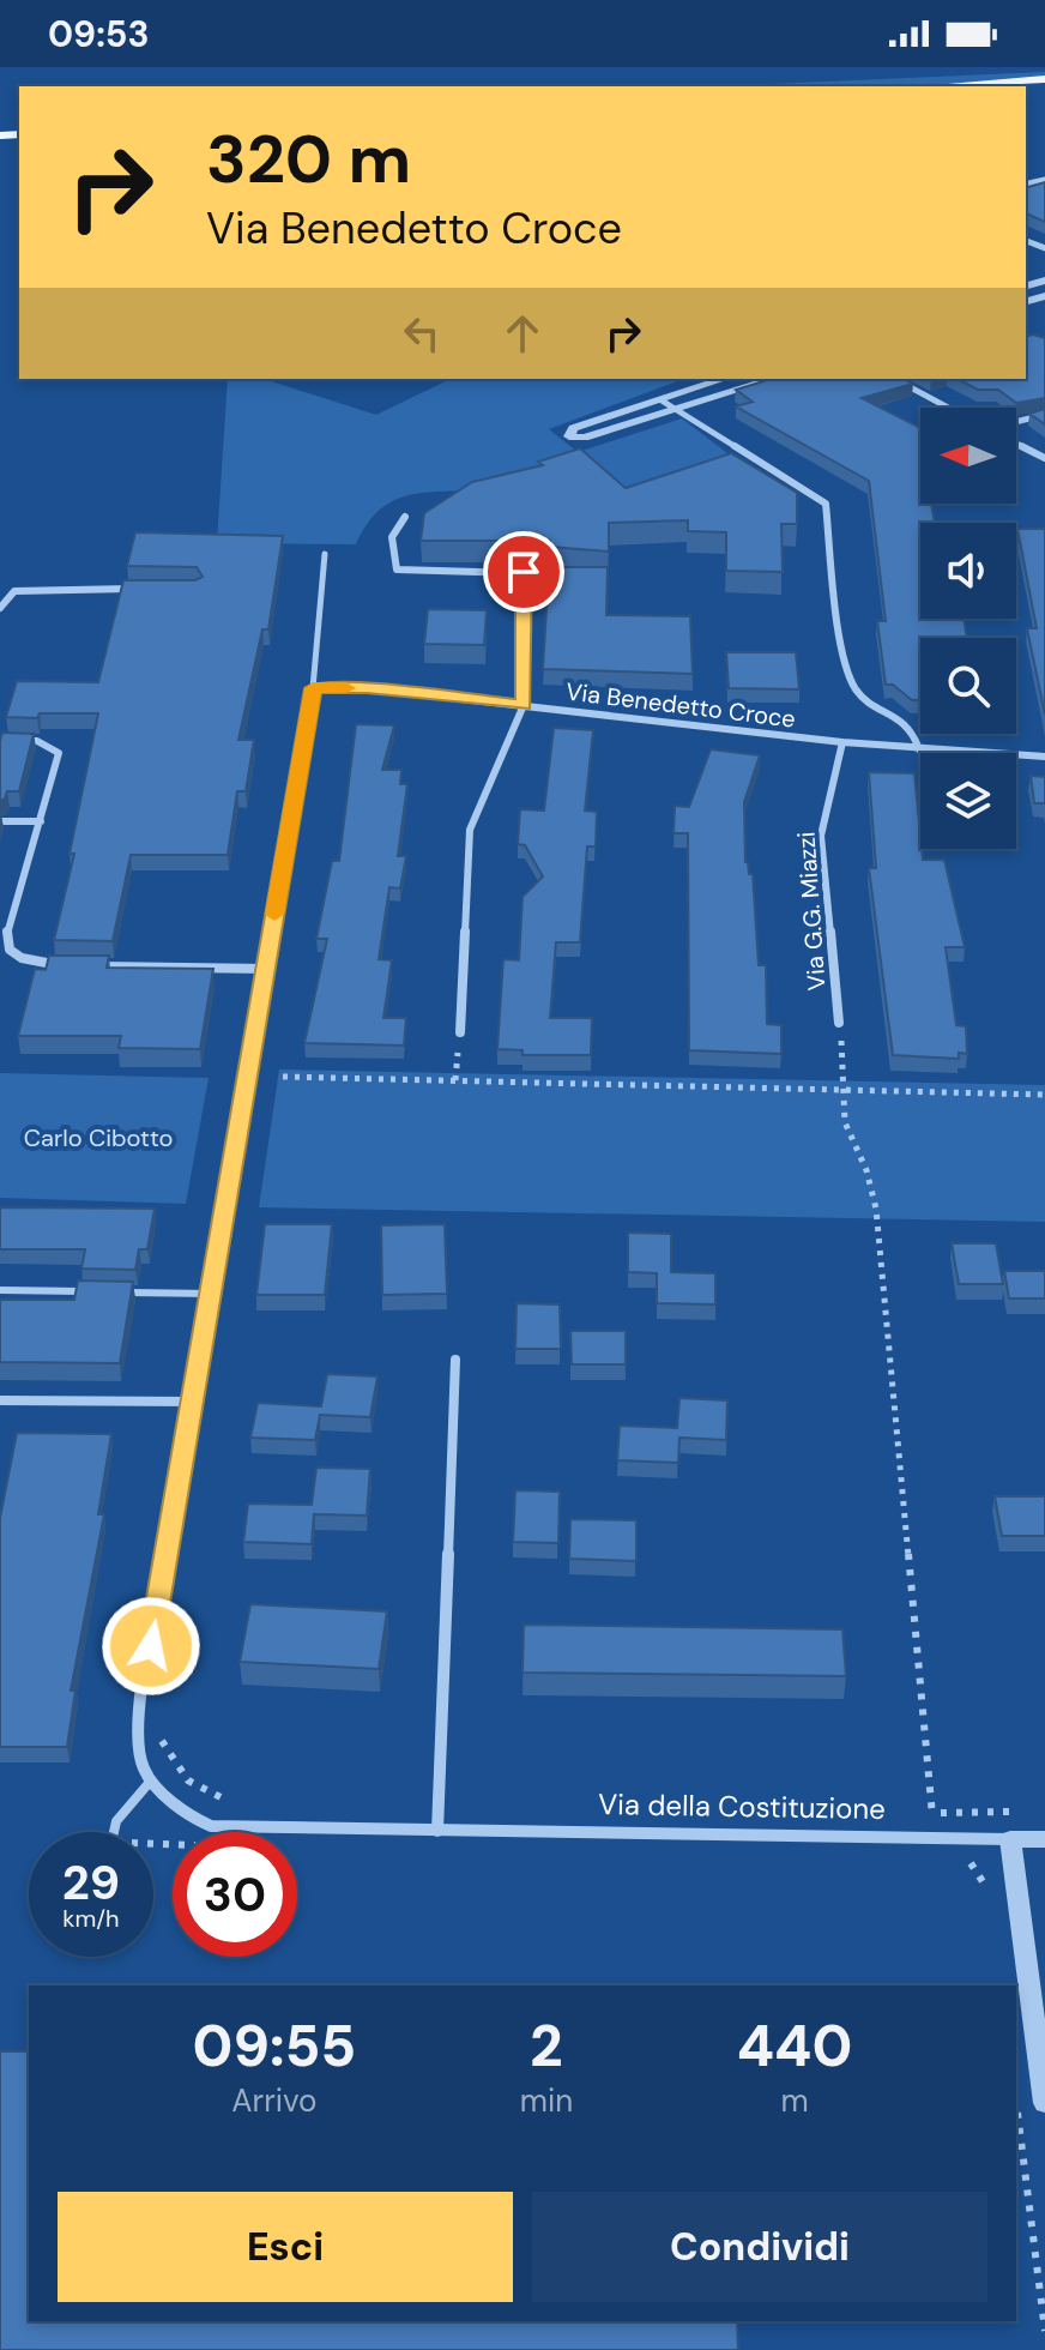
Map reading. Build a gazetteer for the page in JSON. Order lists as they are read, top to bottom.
{
  "streets": {
    "street": ["Via Benedetto Croce", "Via G.G. Miazzi", "Via della Costituzione"]
  },
  "crossings": [
    ["Via Benedetto Croce", "Via G.G. Miazzi"],
    ["Via Benedetto Croce", "Via della Costituzione"]
  ],
  "parks": ["Carlo Cibotto"],
  "north": "left",
  "page": {
    "status": "09:53",
    "turn": ["320 m", "Via Benedetto Croce"],
    "speed": "29 km/h",
    "limit": "30",
    "eta": [
      "09:55",
      "Arrivo",
      "2",
      "min",
      "440",
      "m"
    ],
    "buttons": ["Esci", "Condividi"]
  }
}
